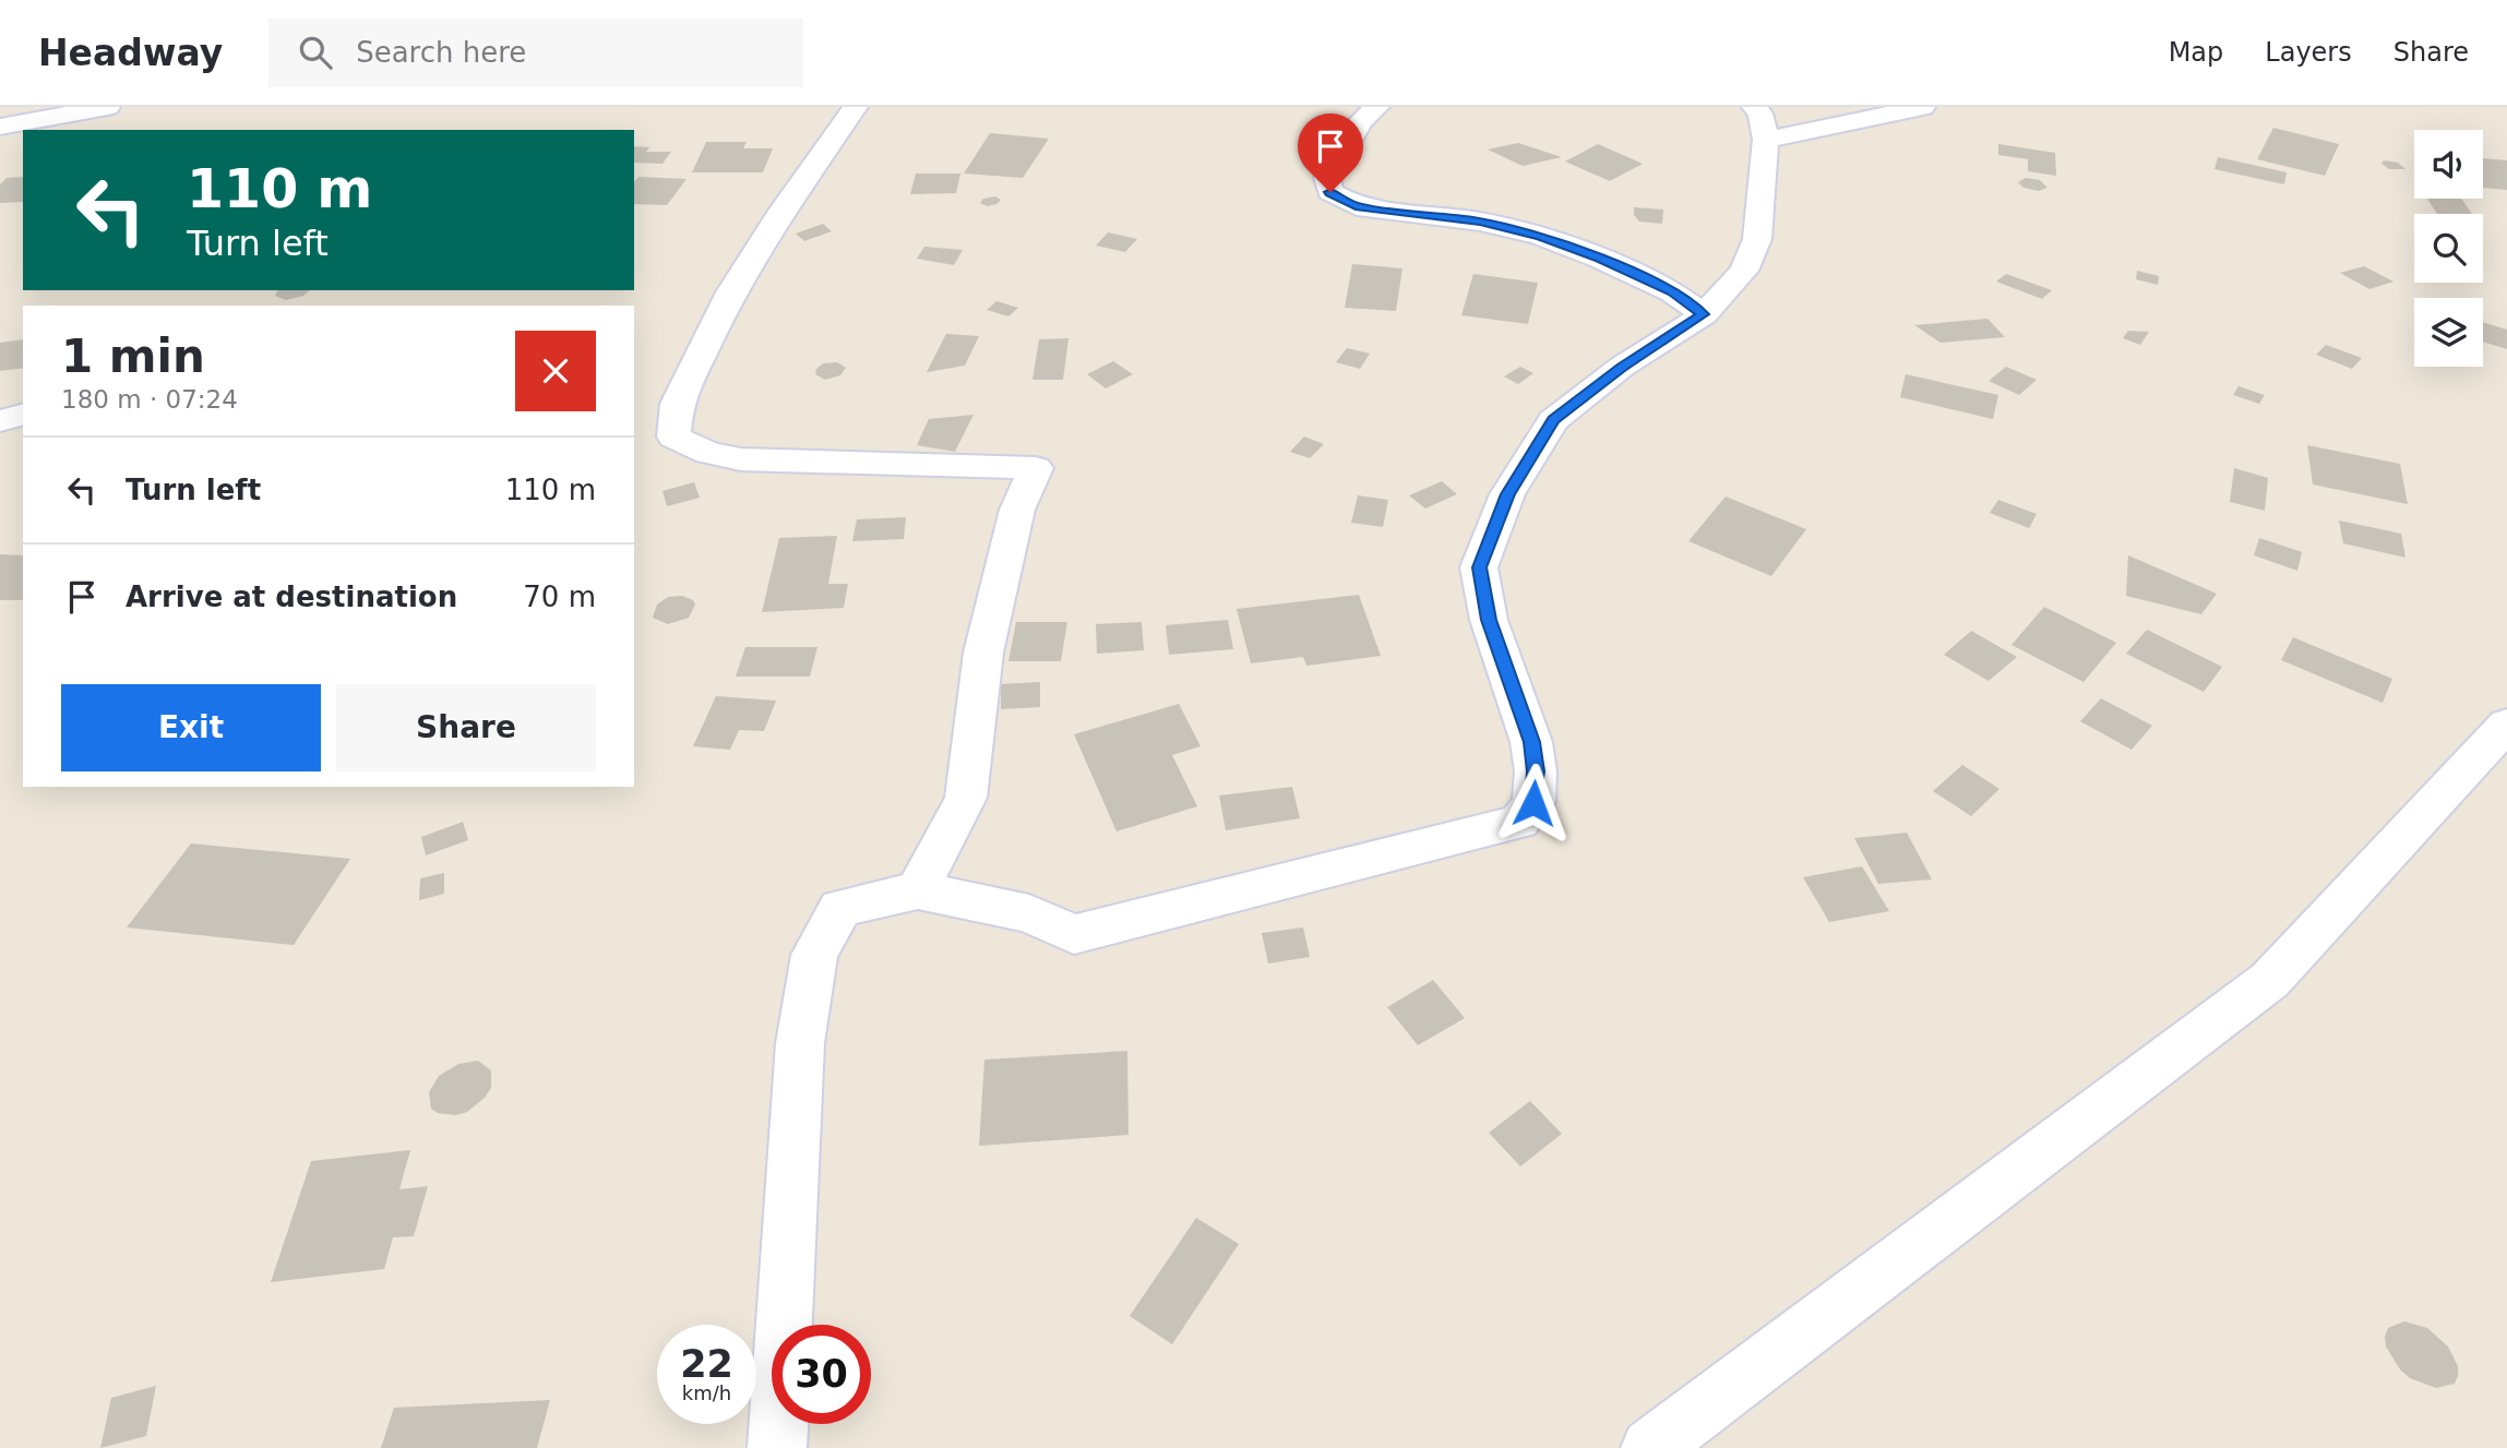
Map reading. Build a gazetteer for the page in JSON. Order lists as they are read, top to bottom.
{
  "page": {
    "header": "Headway",
    "search": "Search here",
    "nav": ["Map", "Layers", "Share"],
    "turn": ["110 m", "Turn left"],
    "heading": ["1 min", "180 m · 07:24"],
    "list": [
      {
        "name": "Turn left",
        "value": "110 m"
      },
      {
        "name": "Arrive at destination",
        "value": "70 m"
      }
    ],
    "buttons": ["Exit", "Share"],
    "speed": "22 km/h",
    "limit": "30"
  }
}
